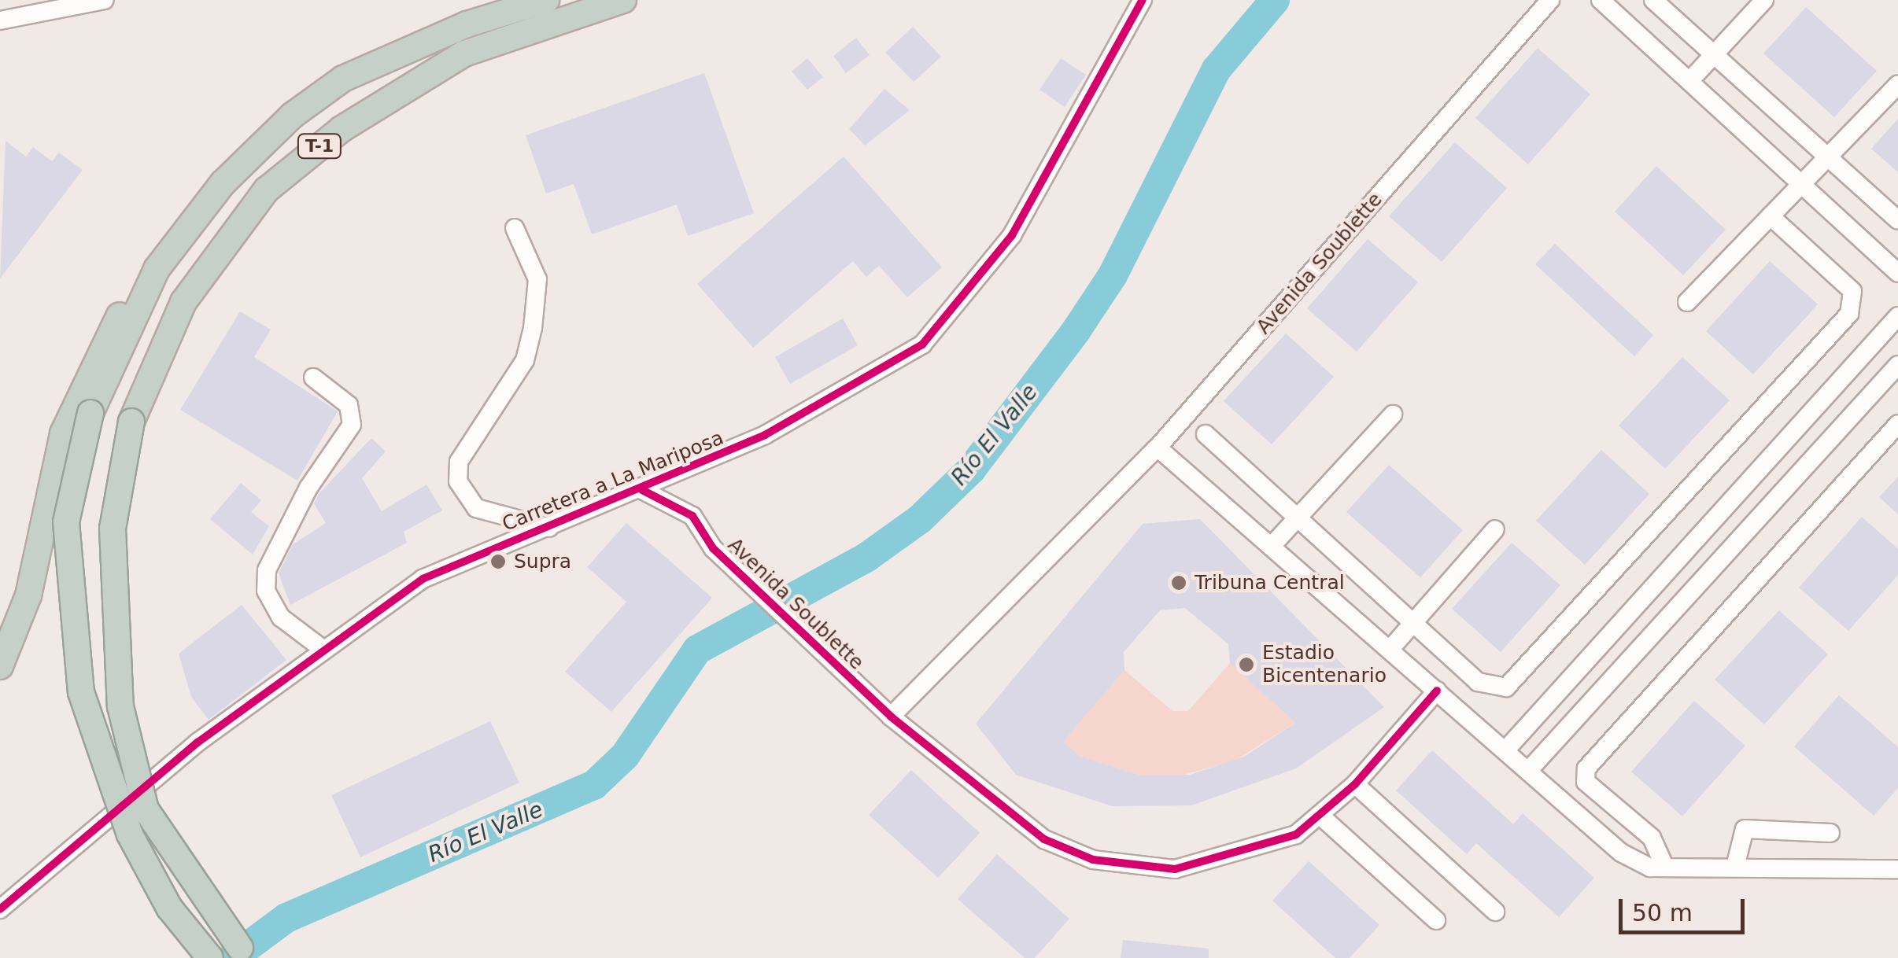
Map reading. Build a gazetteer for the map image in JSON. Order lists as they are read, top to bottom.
{
  "streets": {
    "highway": ["T-1"],
    "street": ["Avenida Soublette", "Carretera a La Mariposa"]
  },
  "crossings": [
    ["Avenida Soublette", "Carretera a La Mariposa"]
  ],
  "water": ["Río El Valle"],
  "places": ["Supra", "Tribuna Central", "Estadio Bicentenario"],
  "scale_bar": "50 m"
}
